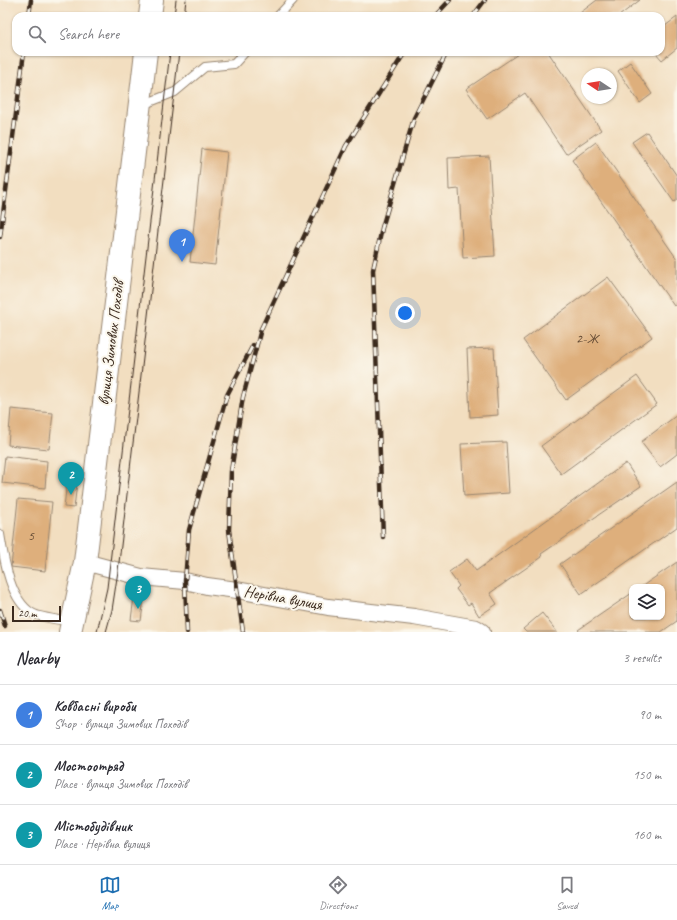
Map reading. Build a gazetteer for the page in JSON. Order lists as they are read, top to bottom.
{
  "streets": {
    "main road": ["вулиця Зимових Походів"],
    "street": ["Нерівна вулиця"]
  },
  "crossings": [
    ["вулиця Зимових Походів", "Нерівна вулиця"]
  ],
  "house_numbers": ["2-Ж", "5"],
  "scale_bar": "20 m",
  "north": "left",
  "page": {
    "search": "Search here",
    "pins": ["1", "2", "3"],
    "scale": "20 m",
    "heading": ["Nearby", "3 results"],
    "list": [
      {
        "mark": "1",
        "name": "Ковбасні вироби",
        "note": "Shop · вулиця Зимових Походів",
        "value": "90 m"
      },
      {
        "mark": "2",
        "name": "Мостоотряд",
        "note": "Place · вулиця Зимових Походів",
        "value": "150 m"
      },
      {
        "mark": "3",
        "name": "Містобудівник",
        "note": "Place · Нерівна вулиця",
        "value": "160 m"
      }
    ],
    "nav": ["Map", "Directions", "Saved"]
  }
}
